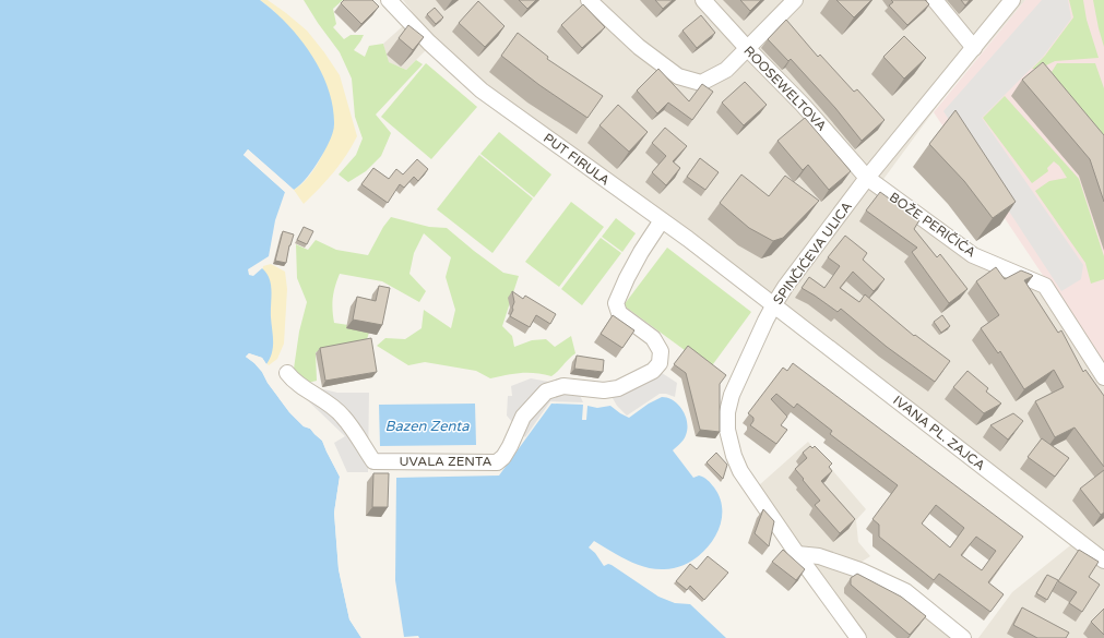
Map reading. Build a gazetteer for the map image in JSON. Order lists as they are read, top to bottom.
{
  "streets": {
    "street": [
      "ROOSEWELTOVA",
      "PUT FIRULA",
      "BOŽE PERIČIĆA",
      "SPINČIĆEVA ULICA",
      "IVANA PL. ZAJCA",
      "UVALA ZENTA"
    ]
  },
  "crossings": [
    ["ROOSEWELTOVA", "BOŽE PERIČIĆA"],
    ["ROOSEWELTOVA", "SPINČIĆEVA ULICA"],
    ["PUT FIRULA", "SPINČIĆEVA ULICA"],
    ["PUT FIRULA", "IVANA PL. ZAJCA"],
    ["PUT FIRULA", "UVALA ZENTA"],
    ["BOŽE PERIČIĆA", "SPINČIĆEVA ULICA"],
    ["SPINČIĆEVA ULICA", "IVANA PL. ZAJCA"]
  ],
  "water": ["Bazen Zenta"]
}
